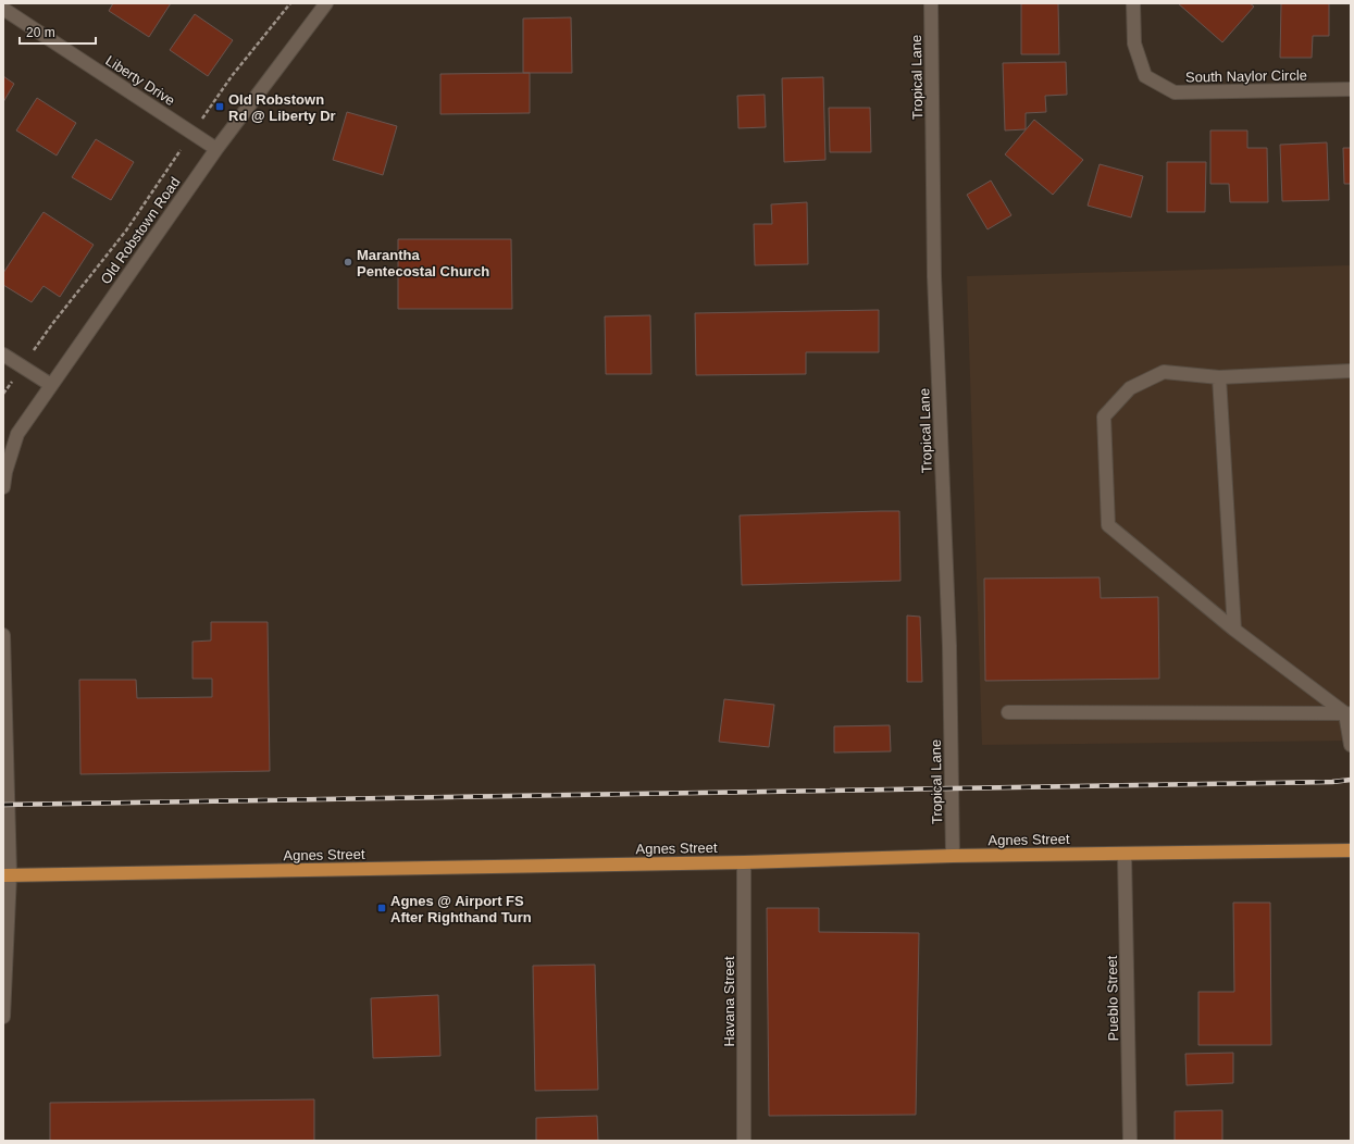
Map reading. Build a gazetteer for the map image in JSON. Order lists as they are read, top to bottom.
{
  "streets": {
    "main road": ["Agnes Street"],
    "street": [
      "South Naylor Circle",
      "Tropical Lane",
      "Liberty Drive",
      "Old Robstown Road",
      "Pueblo Street",
      "Havana Street"
    ]
  },
  "crossings": [
    ["Tropical Lane", "Agnes Street"],
    ["Liberty Drive", "Old Robstown Road"],
    ["Agnes Street", "Pueblo Street"],
    ["Agnes Street", "Havana Street"]
  ],
  "places": {
    "transit": ["Old Robstown Rd @ Liberty Dr", "Agnes @ Airport FS After Righthand Turn"],
    "other": ["Marantha Pentecostal Church"]
  },
  "scale_bar": "20 m"
}
